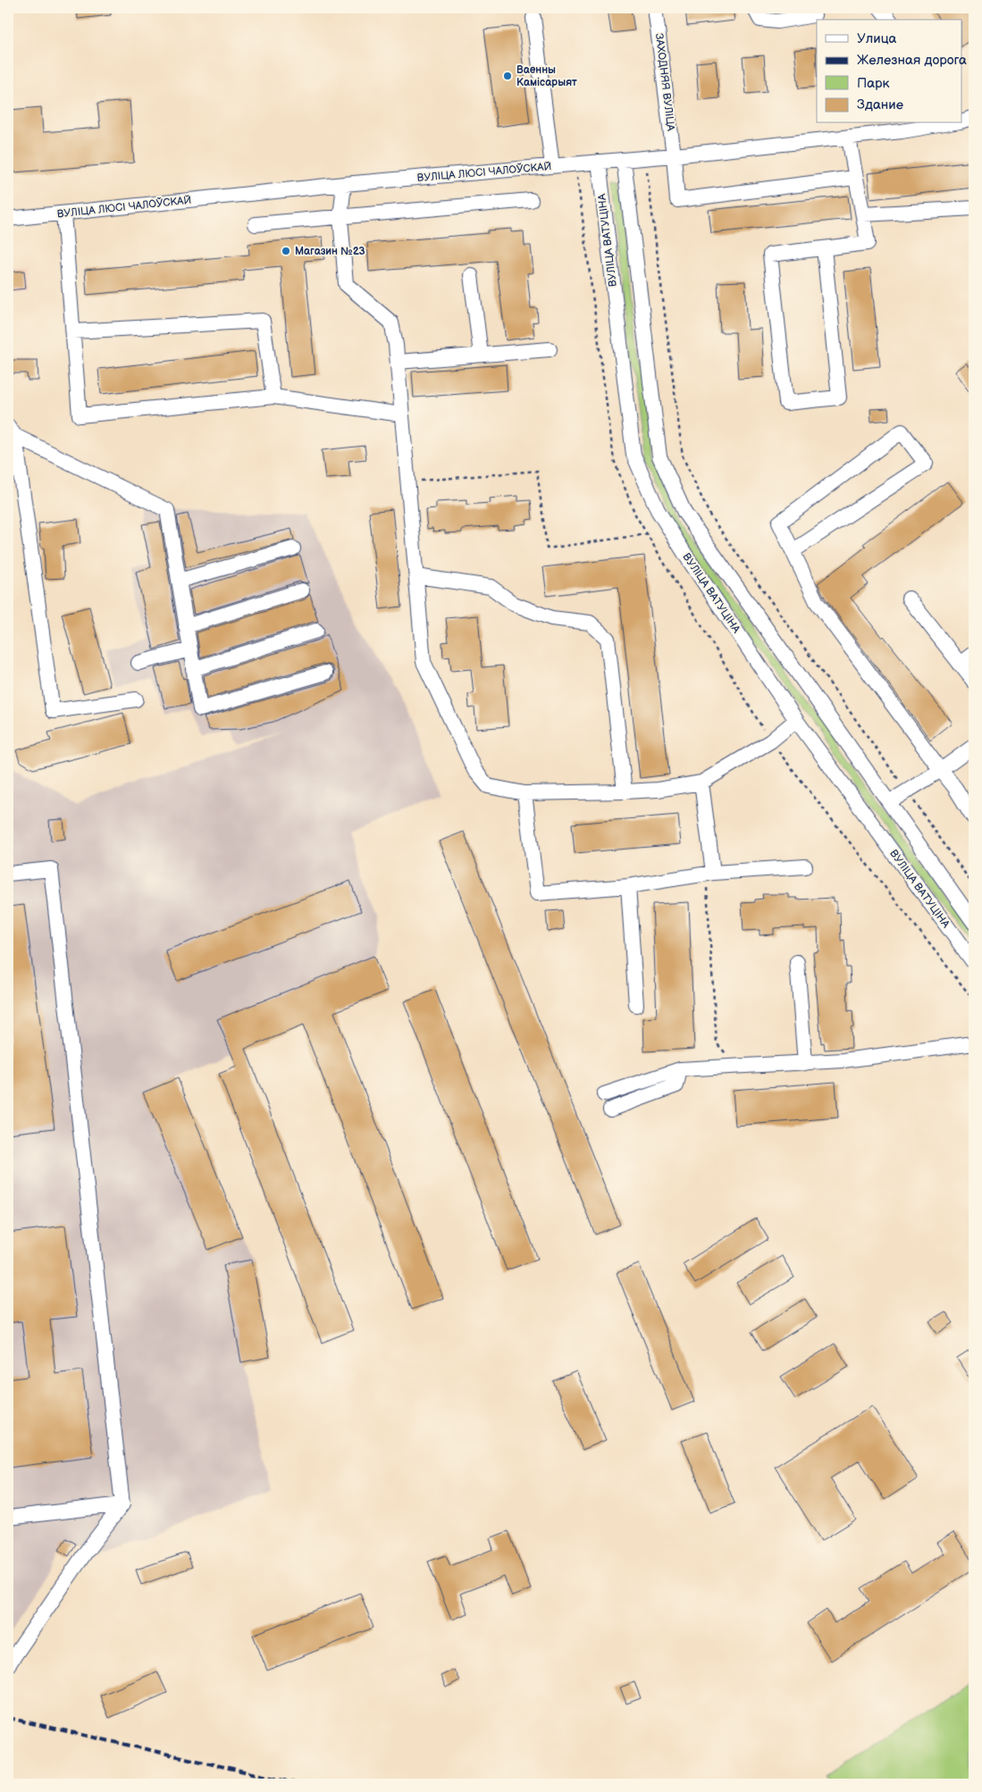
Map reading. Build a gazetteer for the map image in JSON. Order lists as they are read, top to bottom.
{
  "streets": {
    "street": ["ЗАХОДНЯЯ ВУЛІЦА", "ВУЛІЦА ЛЮСІ ЧАЛОЎСКАЙ", "ВУЛІЦА ВАТУЦІНА"]
  },
  "crossings": [
    ["ЗАХОДНЯЯ ВУЛІЦА", "ВУЛІЦА ЛЮСІ ЧАЛОЎСКАЙ"],
    ["ВУЛІЦА ЛЮСІ ЧАЛОЎСКАЙ", "ВУЛІЦА ВАТУЦІНА"]
  ],
  "places": ["Ваенны Камісарыят", "Магазин №23"],
  "legend": [
    "Улица",
    "Железная дорога",
    "Парк",
    "Здание"
  ]
}
